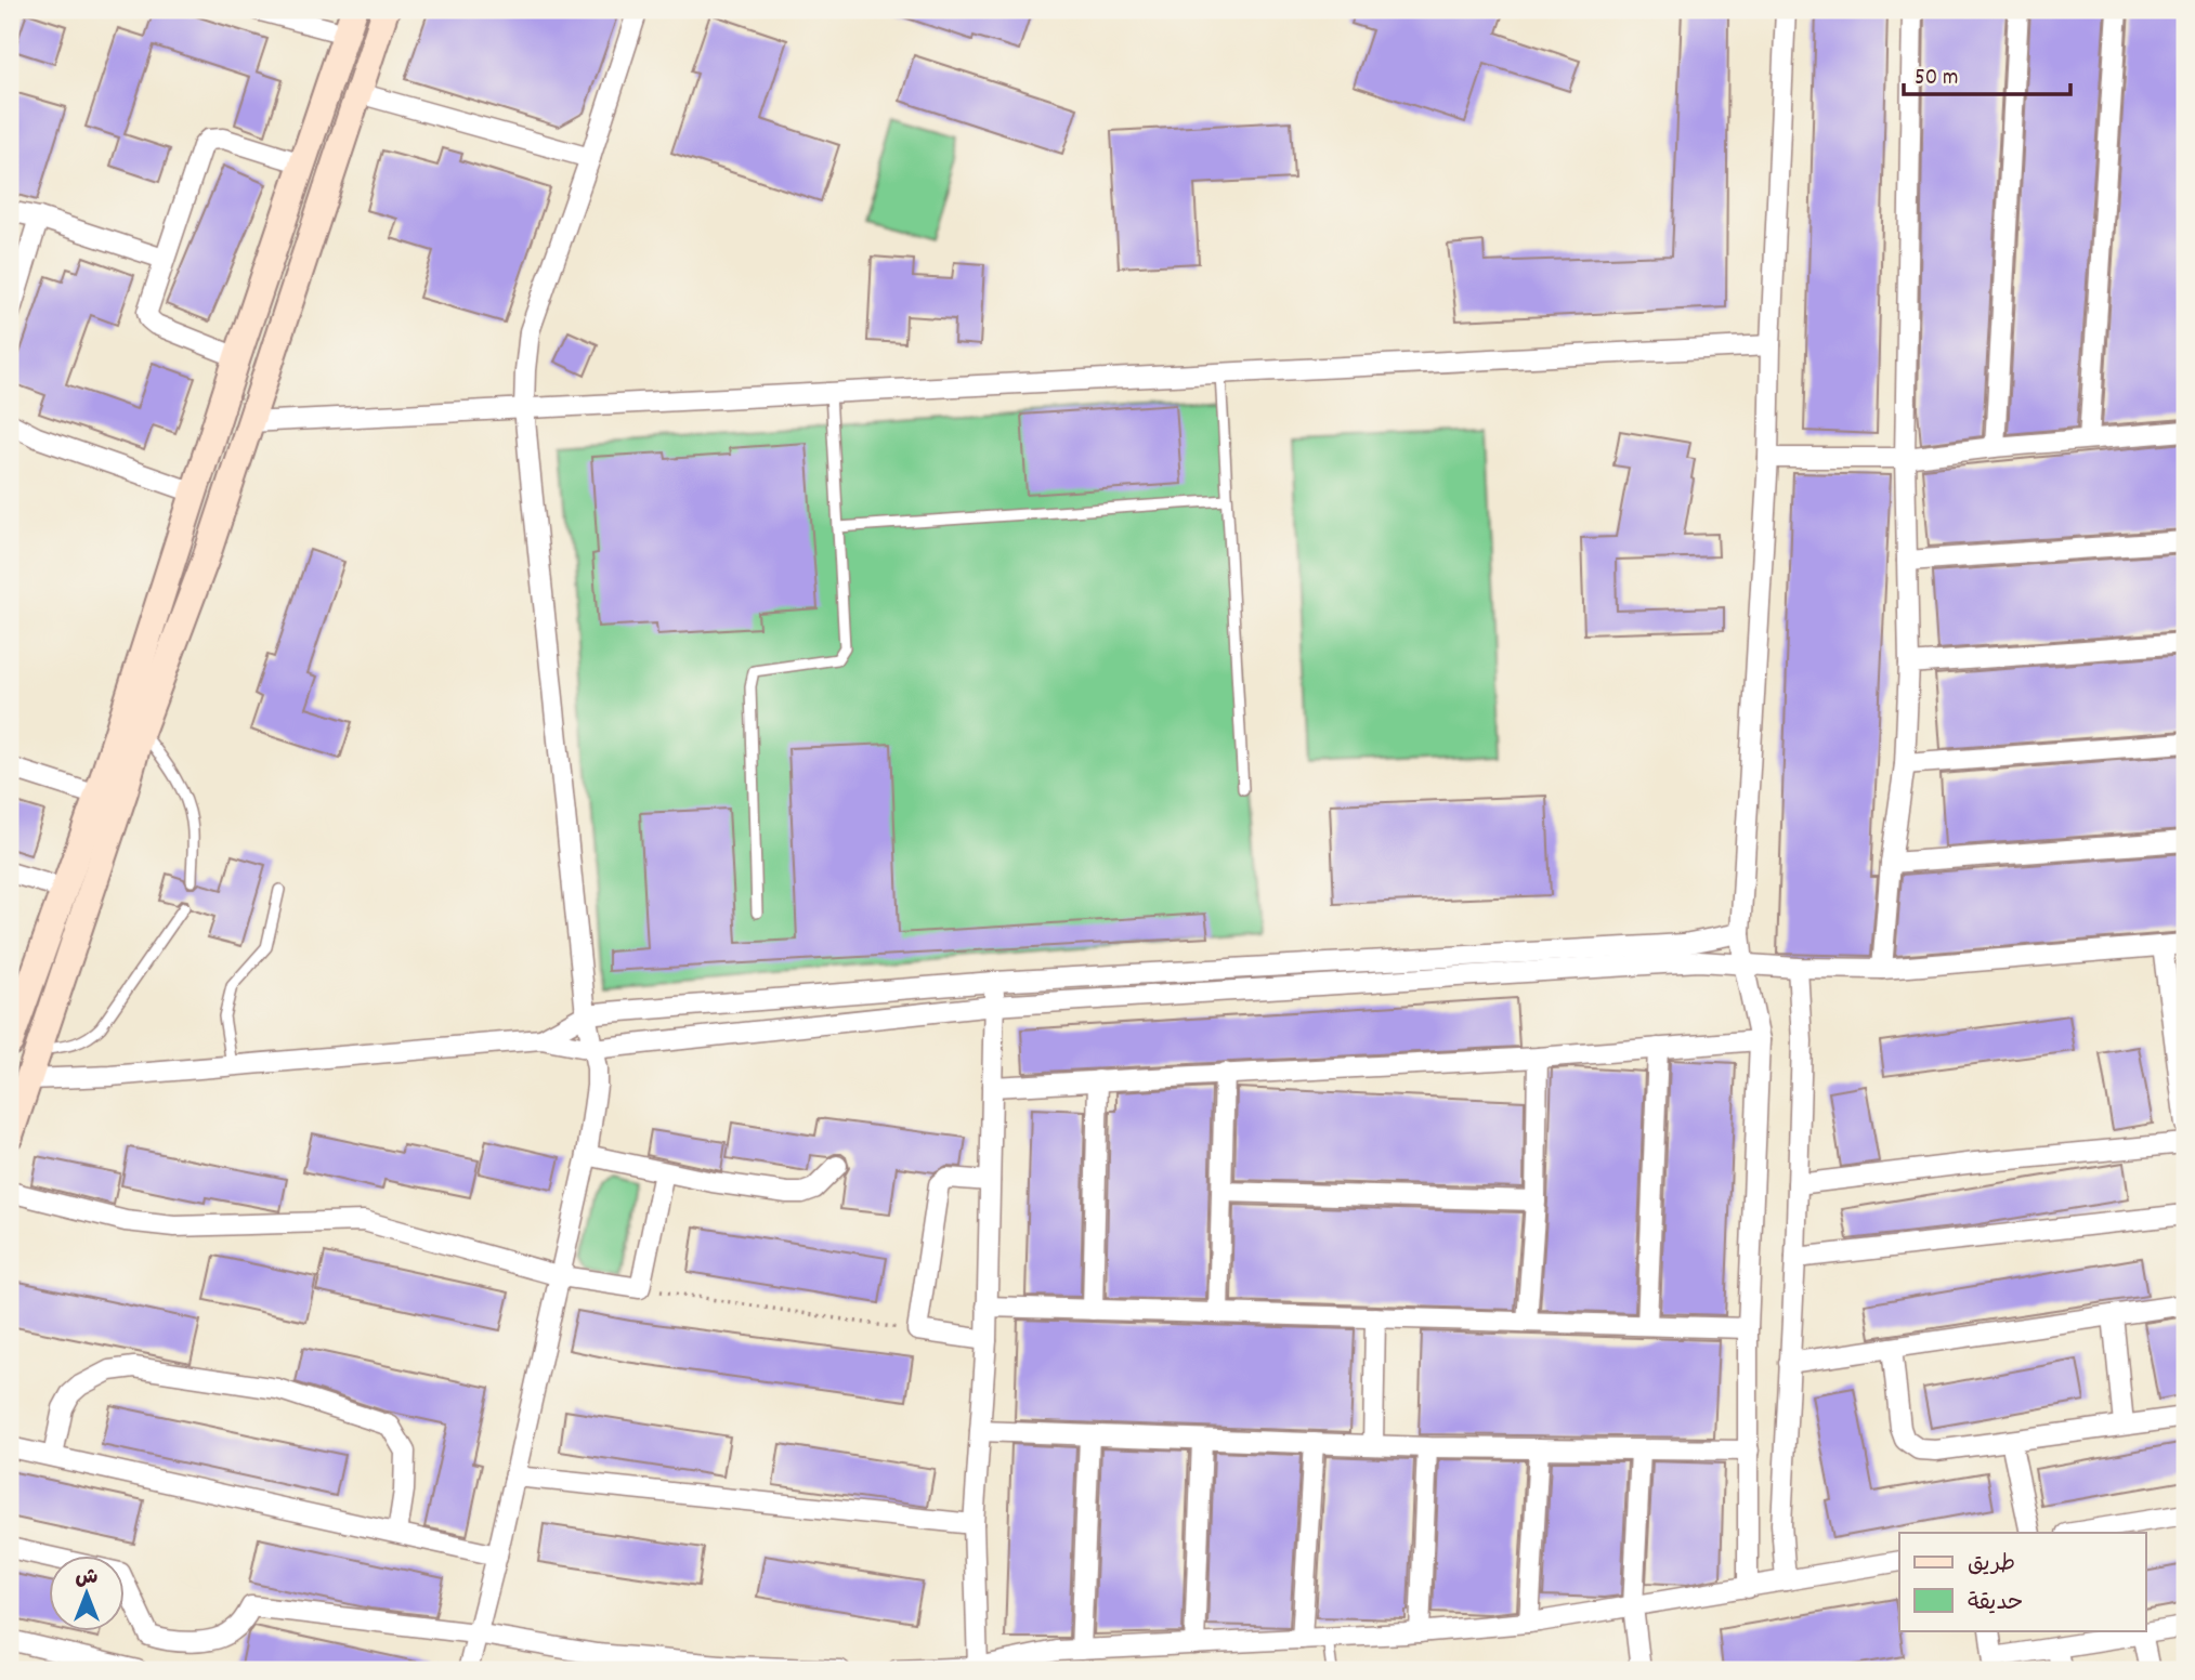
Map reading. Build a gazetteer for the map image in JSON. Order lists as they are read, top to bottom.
{
  "legend": ["طريق", "حديقة"],
  "scale_bar": "50 m",
  "north": "top"
}
